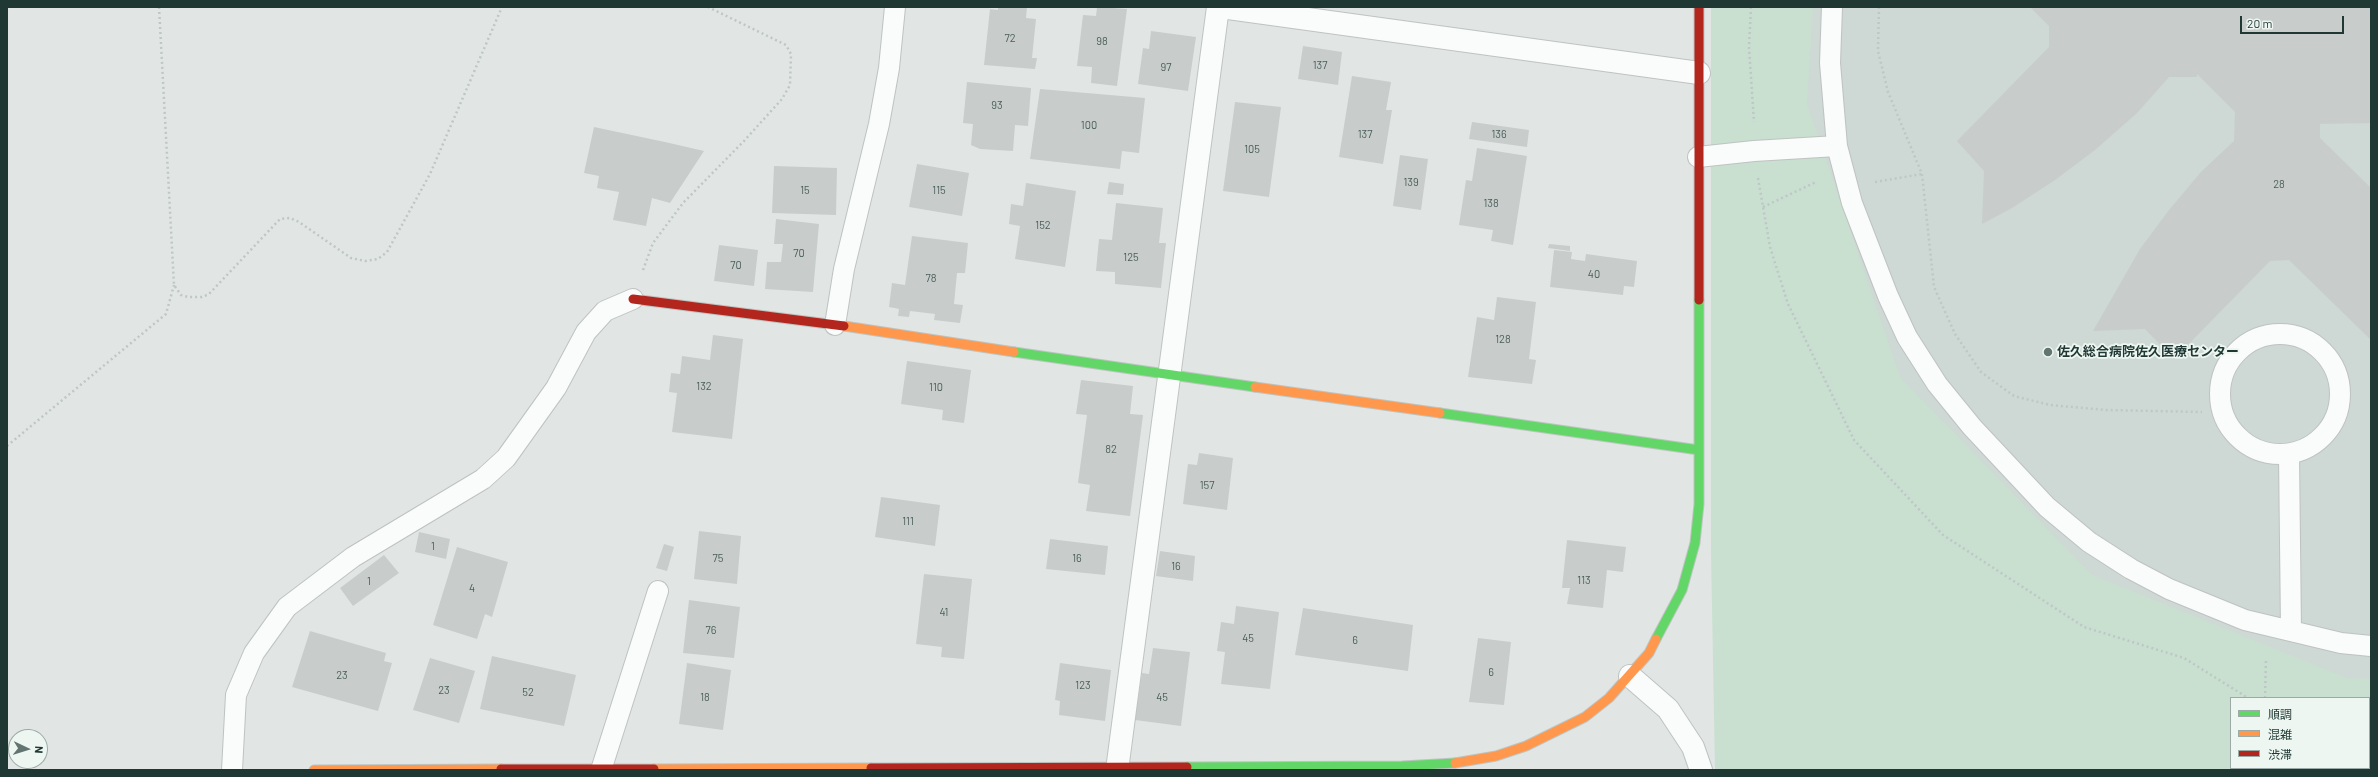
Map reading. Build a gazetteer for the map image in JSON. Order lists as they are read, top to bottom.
{
  "places": ["佐久総合病院佐久医療センター"],
  "house_numbers": [
    "72",
    "98",
    "137",
    "97",
    "93",
    "100",
    "137",
    "136",
    "105",
    "139",
    "28",
    "15",
    "115",
    "138",
    "152",
    "70",
    "125",
    "70",
    "40",
    "78",
    "128",
    "132",
    "110",
    "82",
    "157",
    "111",
    "1",
    "75",
    "16",
    "16",
    "113",
    "1",
    "4",
    "41",
    "76",
    "45",
    "6",
    "6",
    "23",
    "123",
    "23",
    "52",
    "18",
    "45"
  ],
  "legend": ["順調", "混雑", "渋滞"],
  "scale_bar": "20 m",
  "north": "right"
}
